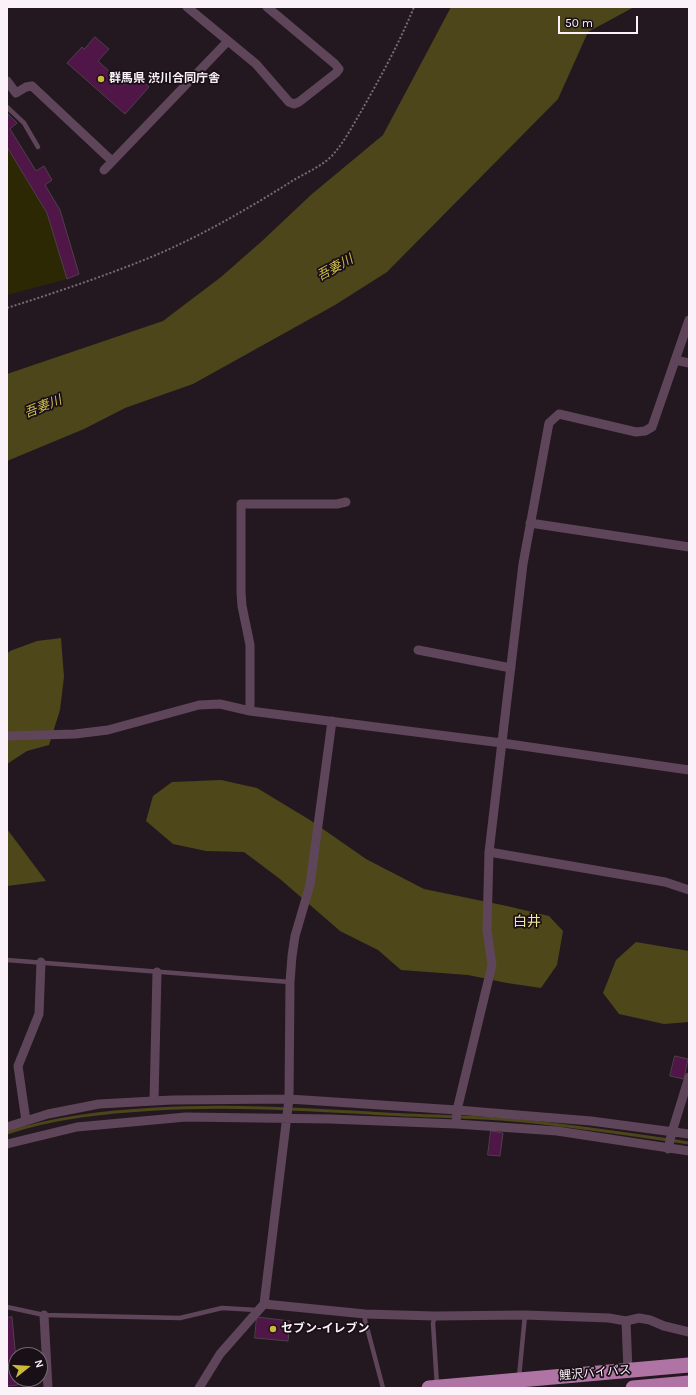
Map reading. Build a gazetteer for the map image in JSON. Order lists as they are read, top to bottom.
{
  "streets": {
    "highway": ["鯉沢バイパス"]
  },
  "districts": ["白井"],
  "water": ["吾妻川"],
  "places": ["群馬県 渋川合同庁舎", "セブン-イレブン"],
  "scale_bar": "50 m",
  "north": "right"
}
